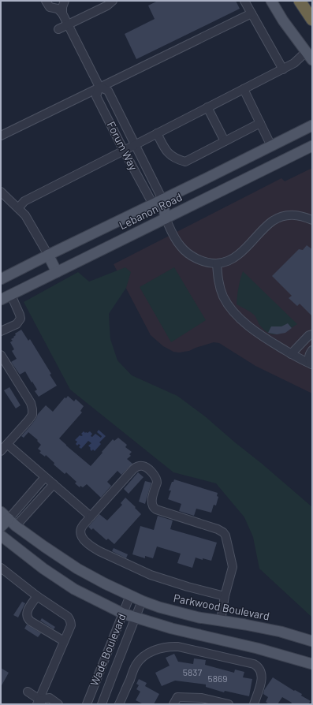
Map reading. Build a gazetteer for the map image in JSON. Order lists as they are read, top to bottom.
{
  "streets": {
    "main road": ["Lebanon Road", "Parkwood Boulevard"],
    "street": ["Forum Way", "Wade Boulevard"]
  },
  "crossings": [
    ["Forum Way", "Lebanon Road"],
    ["Parkwood Boulevard", "Wade Boulevard"]
  ],
  "house_numbers": ["5837", "5869"]
}
